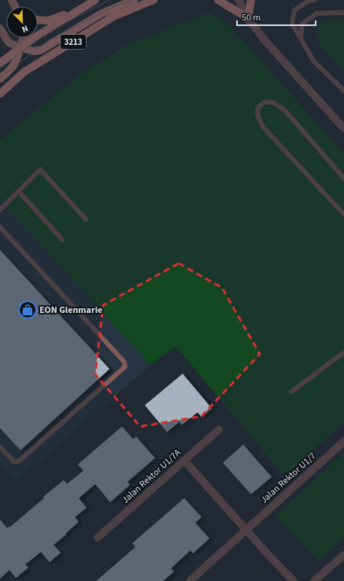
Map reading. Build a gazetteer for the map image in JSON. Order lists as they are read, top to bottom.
{
  "streets": {
    "main road": ["3213"],
    "street": ["Jalan Rektor U1/7A", "Jalan Rektor U1/7"]
  },
  "places": {
    "shop": ["EON Glenmarie"]
  },
  "scale_bar": "50 m",
  "north": "bottom right"
}
